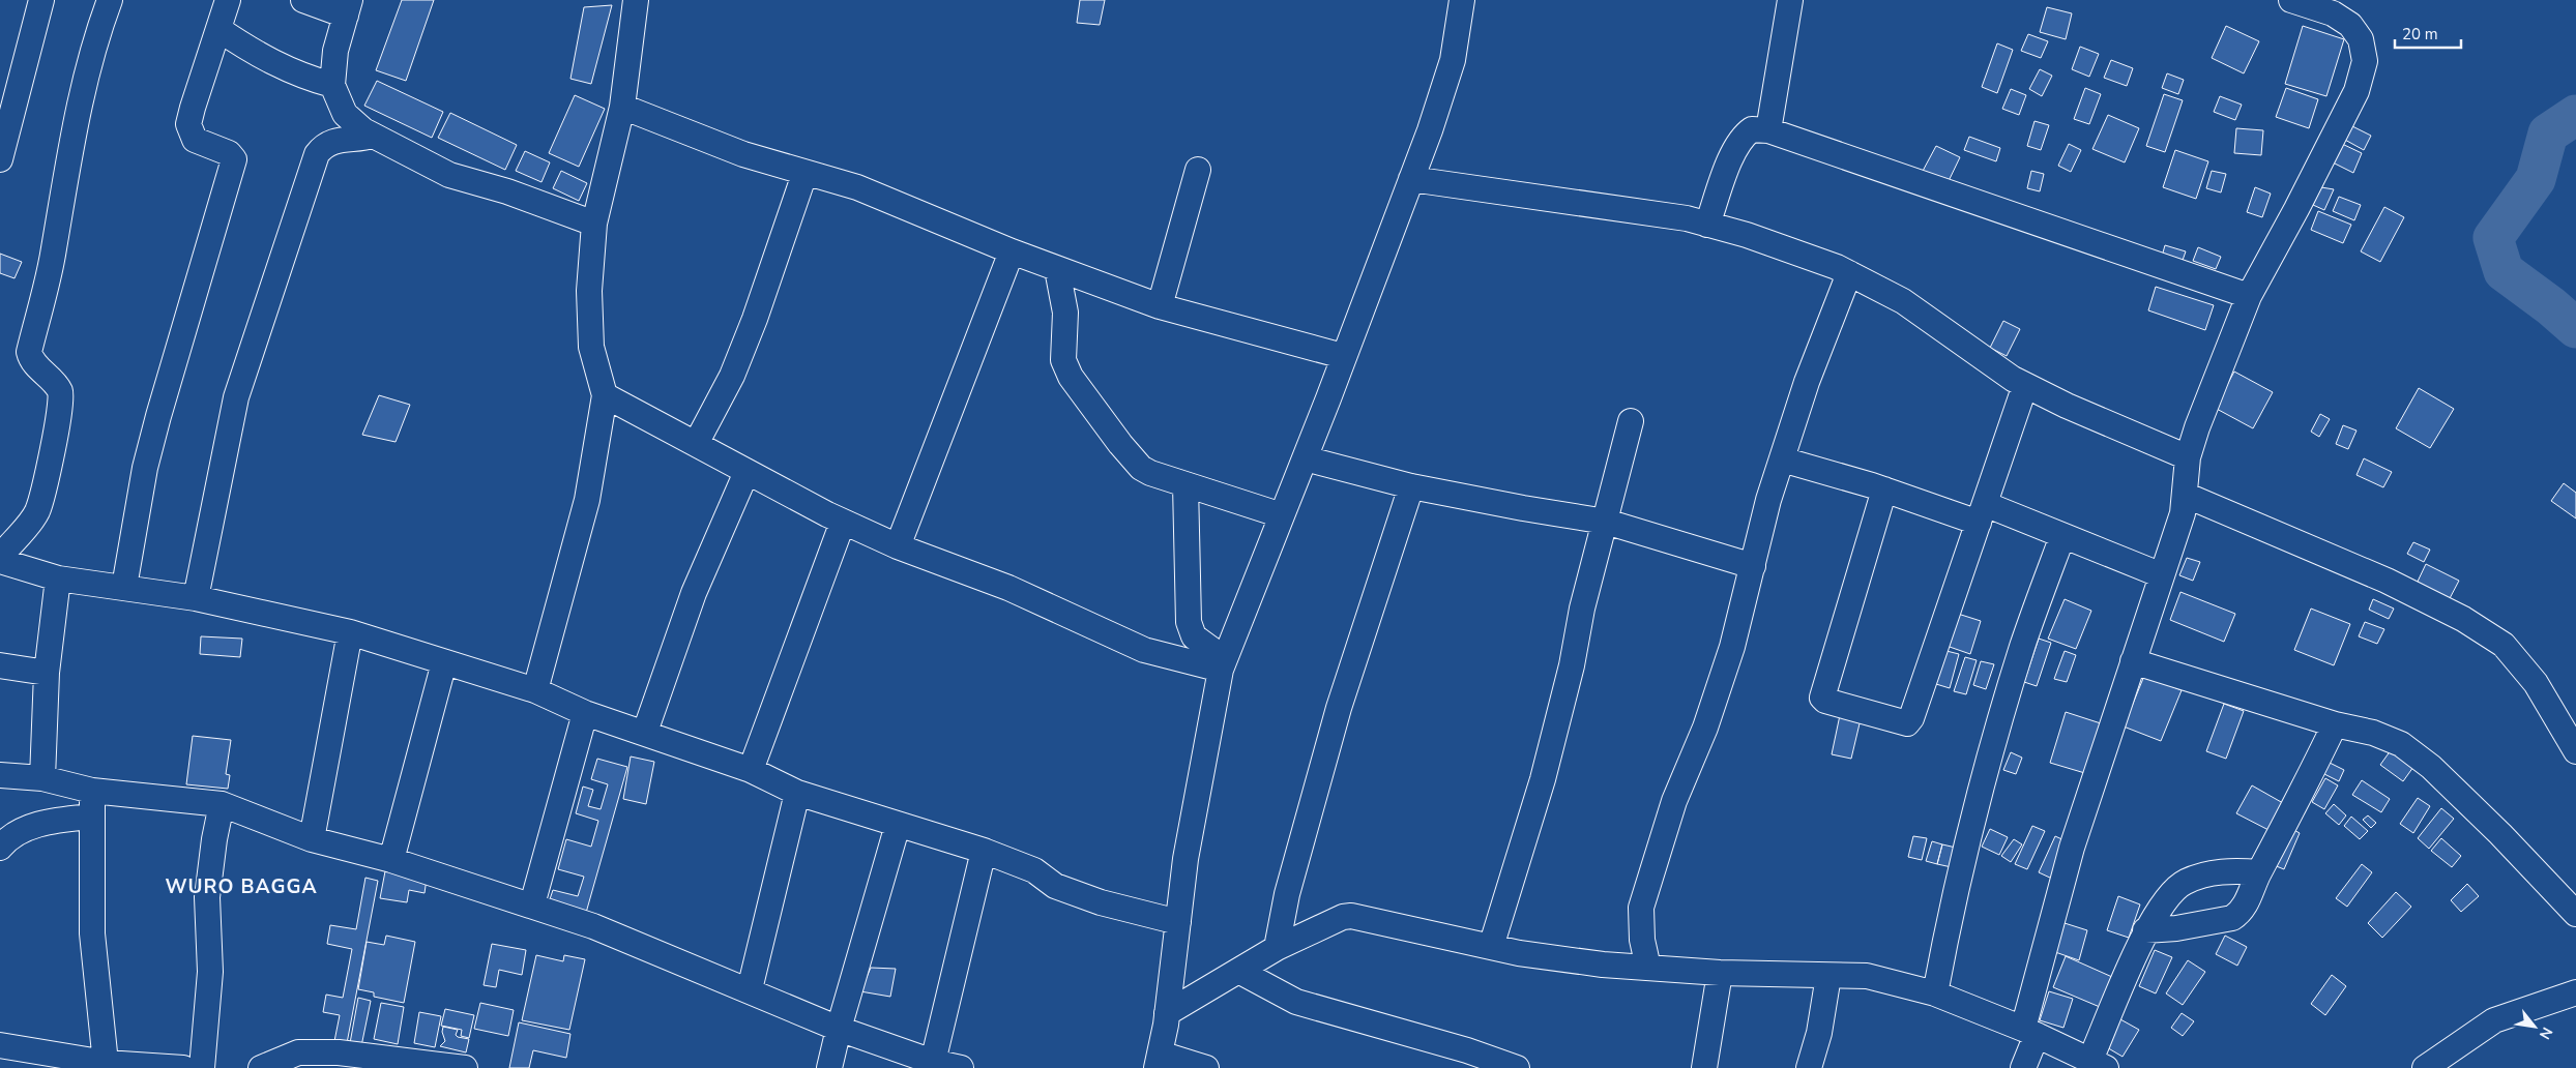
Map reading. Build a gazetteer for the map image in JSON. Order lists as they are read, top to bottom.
{
  "districts": ["WURO BAGGA"],
  "scale_bar": "20 m",
  "north": "bottom right"
}
